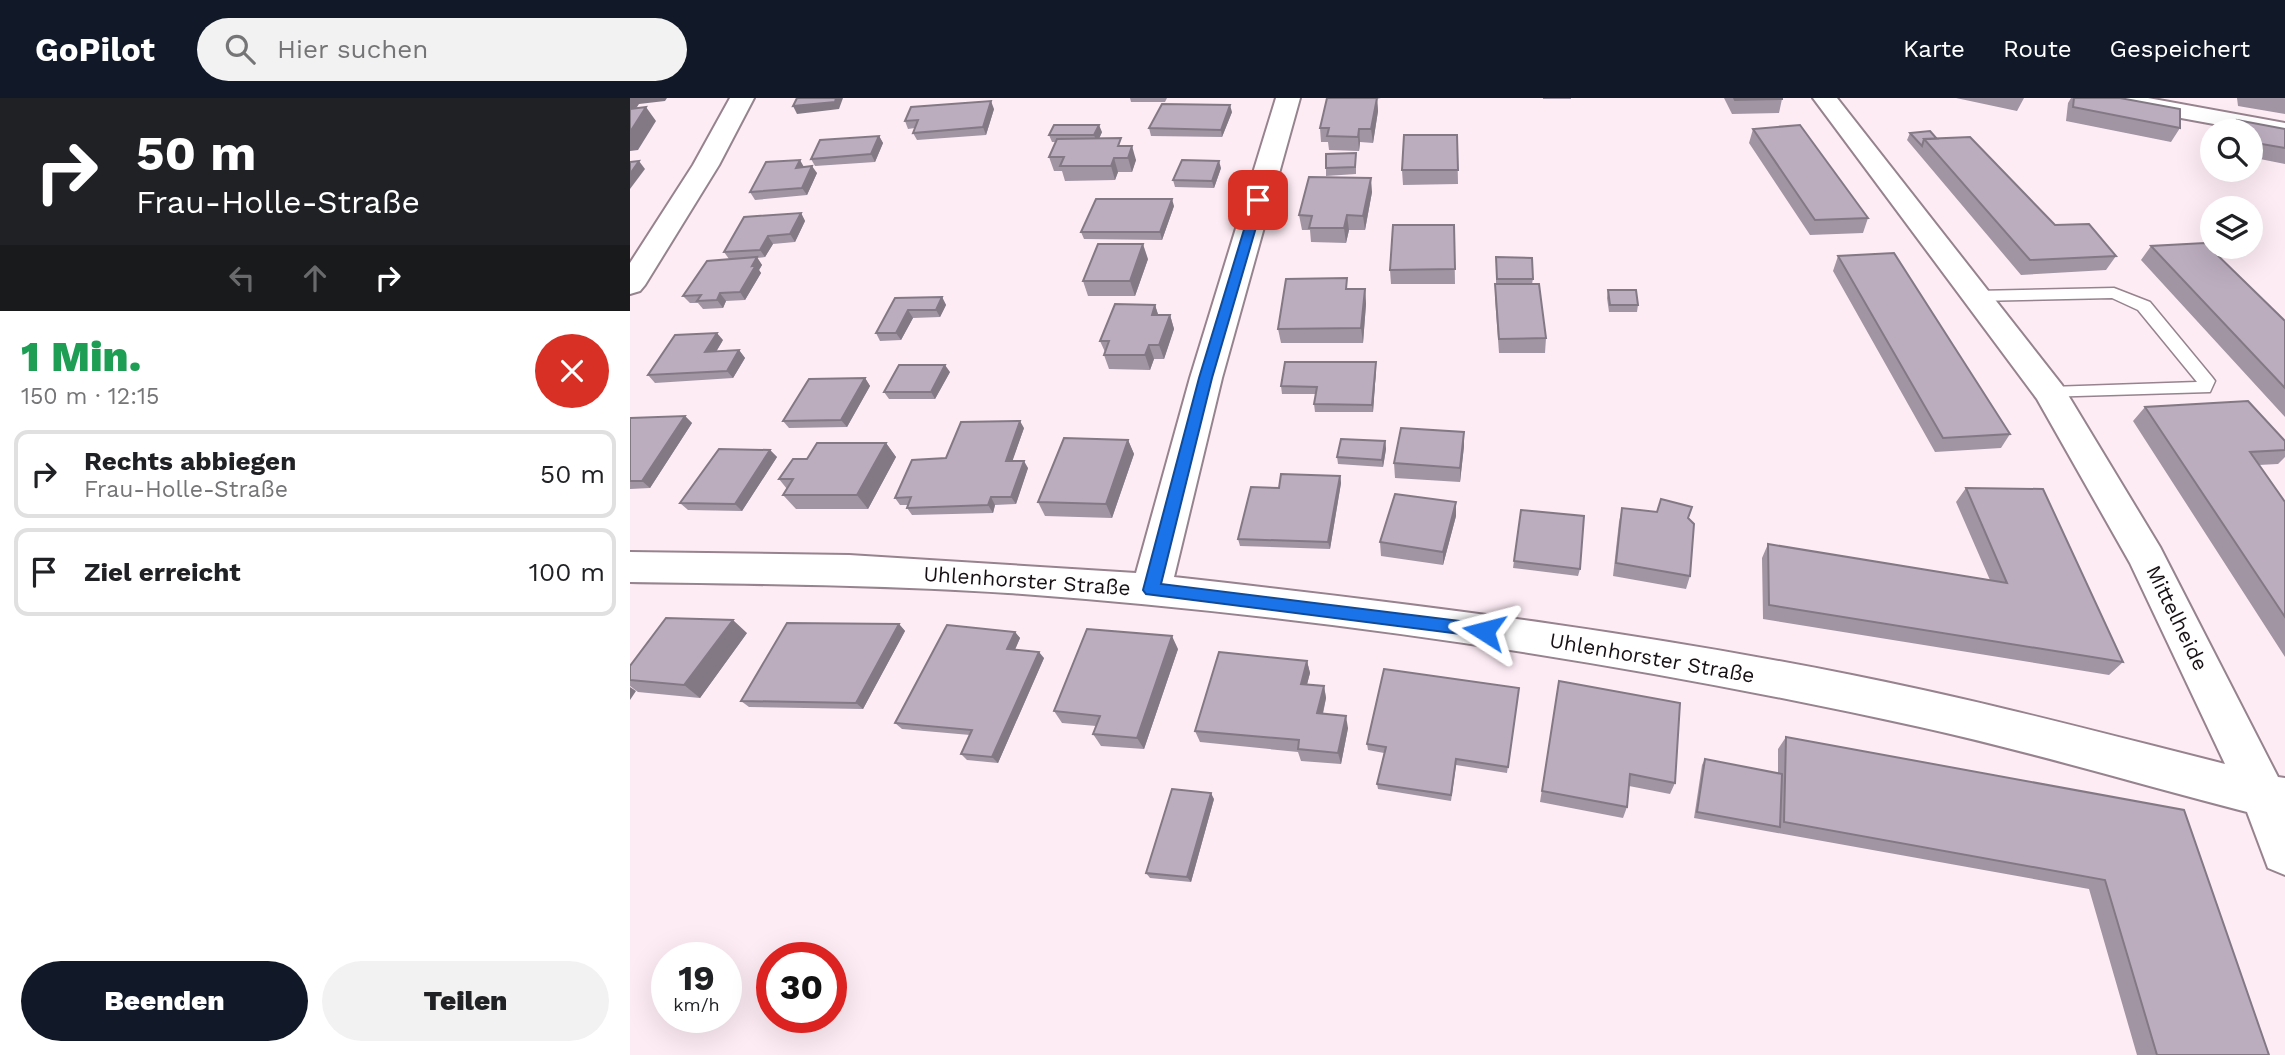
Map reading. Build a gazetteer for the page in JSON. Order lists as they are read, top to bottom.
{
  "streets": {
    "street": ["Uhlenhorster Straße", "Mittelheide"]
  },
  "crossings": [
    ["Uhlenhorster Straße", "Mittelheide"]
  ],
  "page": {
    "header": "GoPilot",
    "search": "Hier suchen",
    "nav": ["Karte", "Route", "Gespeichert"],
    "turn": ["50 m", "Frau-Holle-Straße"],
    "heading": ["1 Min.", "150 m · 12:15"],
    "list": [
      {
        "name": "Rechts abbiegen",
        "note": "Frau-Holle-Straße",
        "value": "50 m"
      },
      {
        "name": "Ziel erreicht",
        "value": "100 m"
      }
    ],
    "speed": "19 km/h",
    "limit": "30",
    "buttons": ["Beenden", "Teilen"]
  }
}
